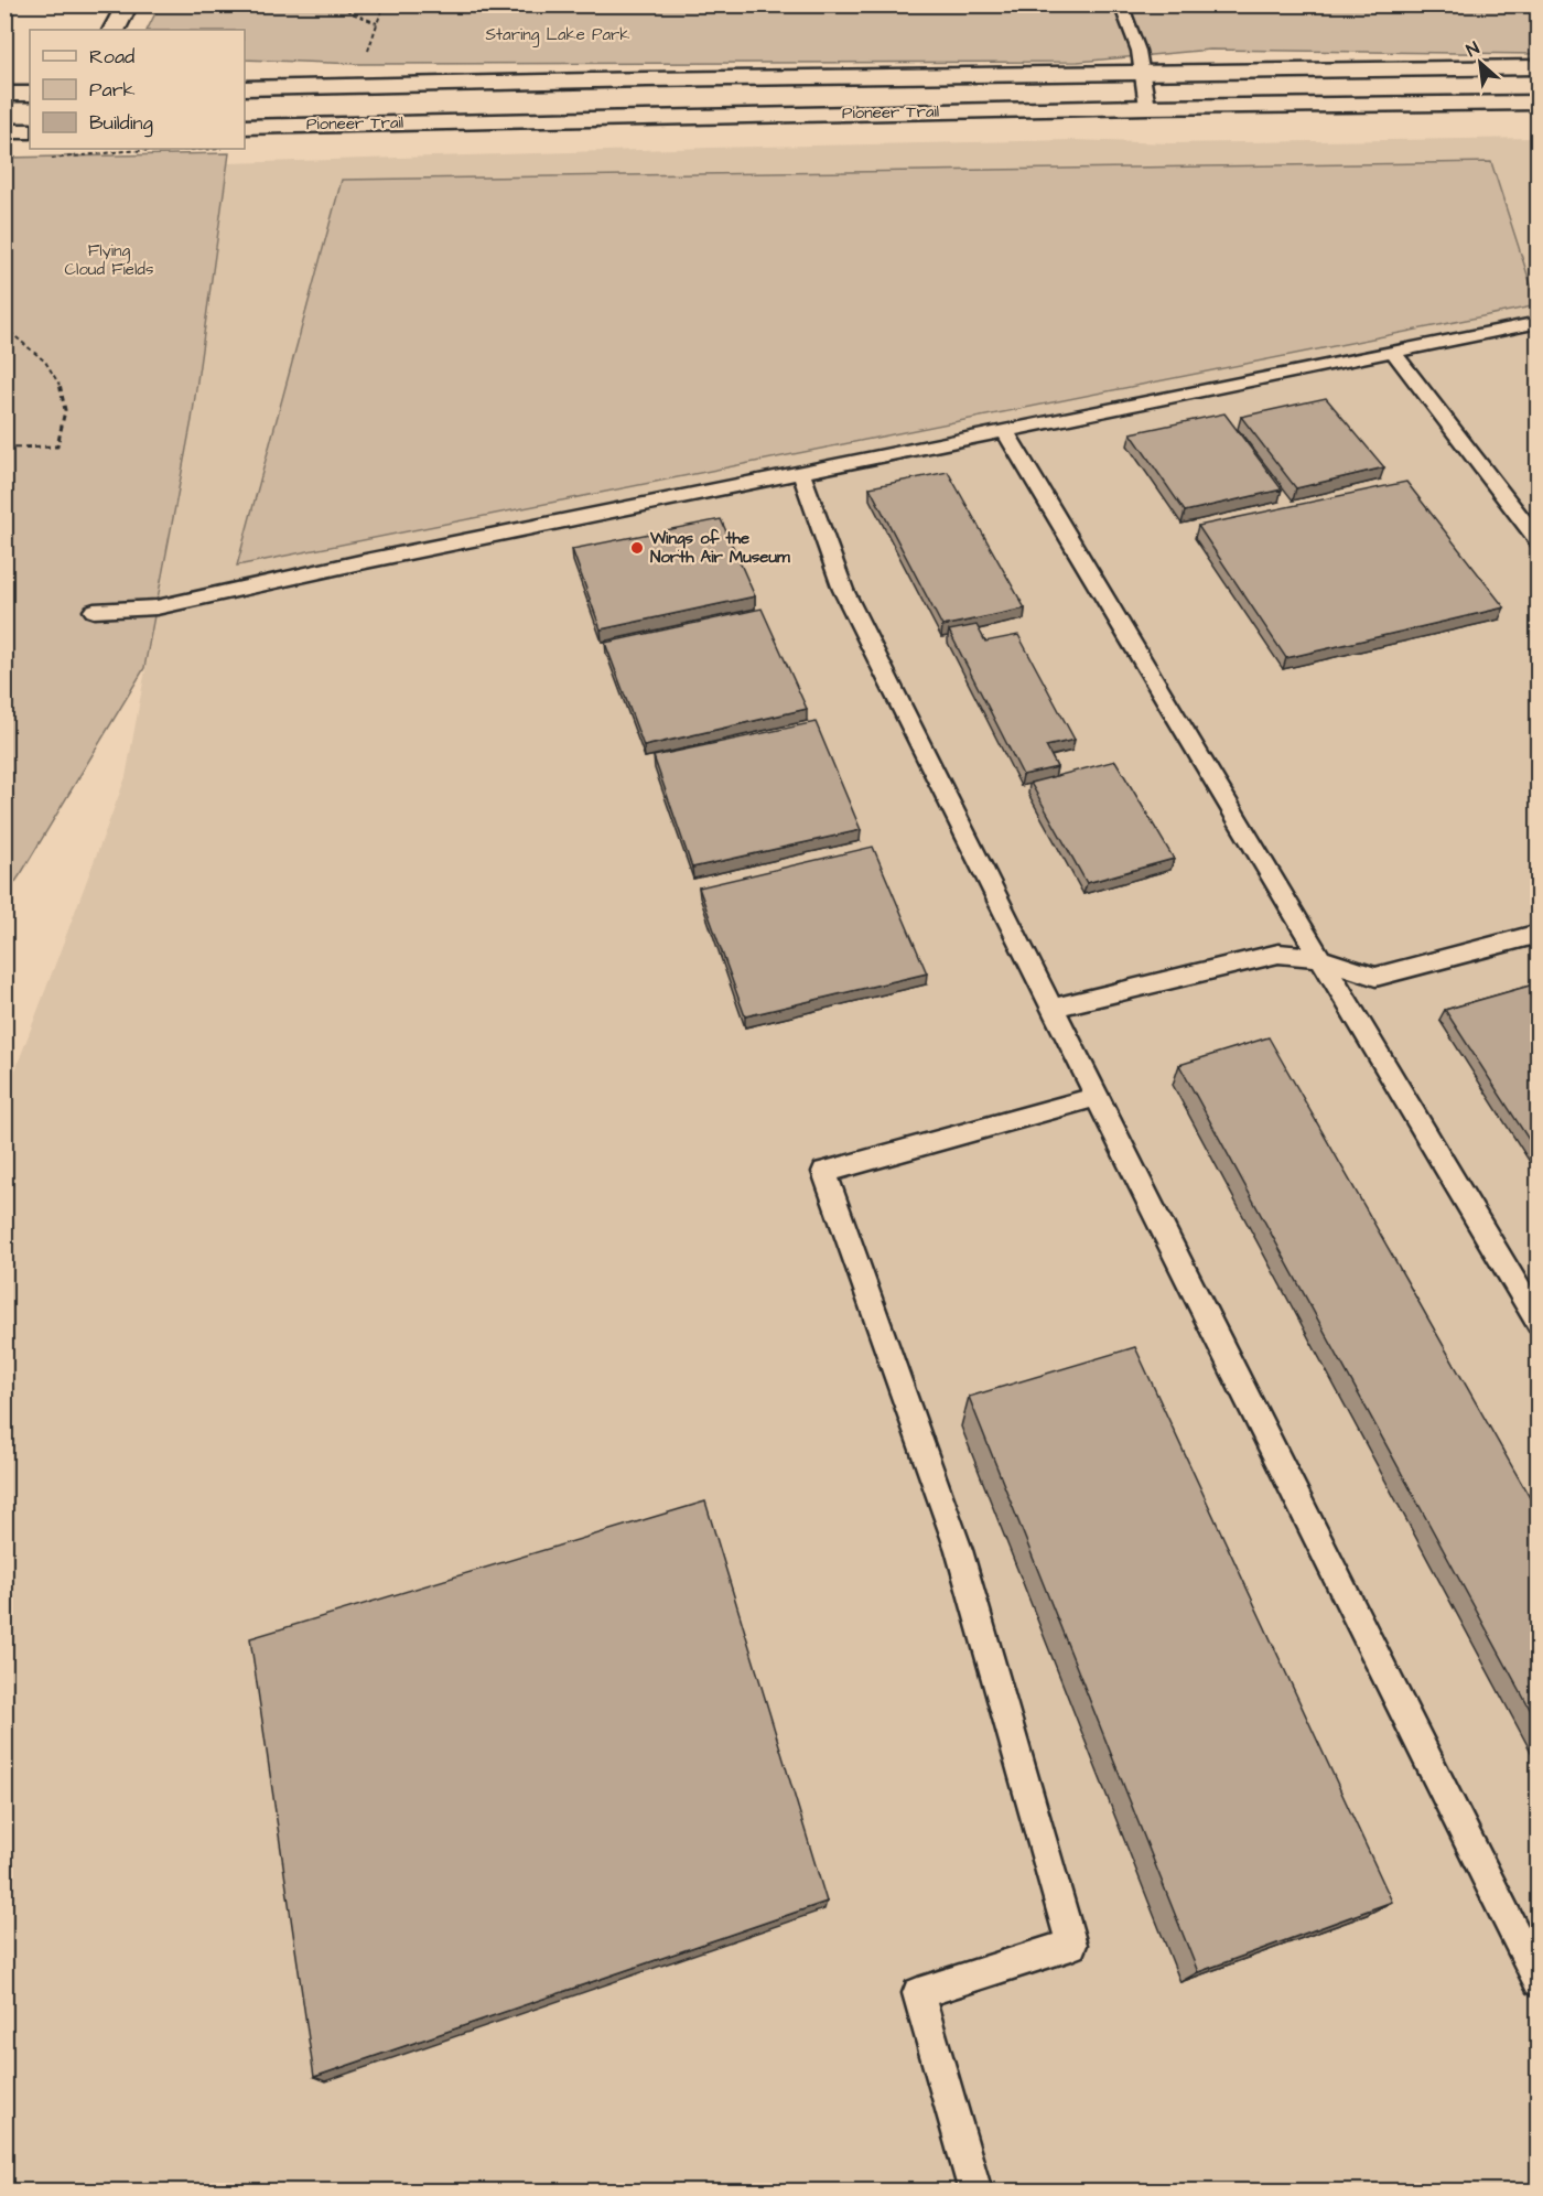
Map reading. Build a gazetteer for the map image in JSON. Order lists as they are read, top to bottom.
{
  "streets": {
    "main road": ["Pioneer Trail"]
  },
  "parks": ["Staring Lake Park", "Flying Cloud Fields"],
  "places": ["Wings of the North Air Museum"],
  "legend": ["Road", "Park", "Building"],
  "north": "top left"
}
